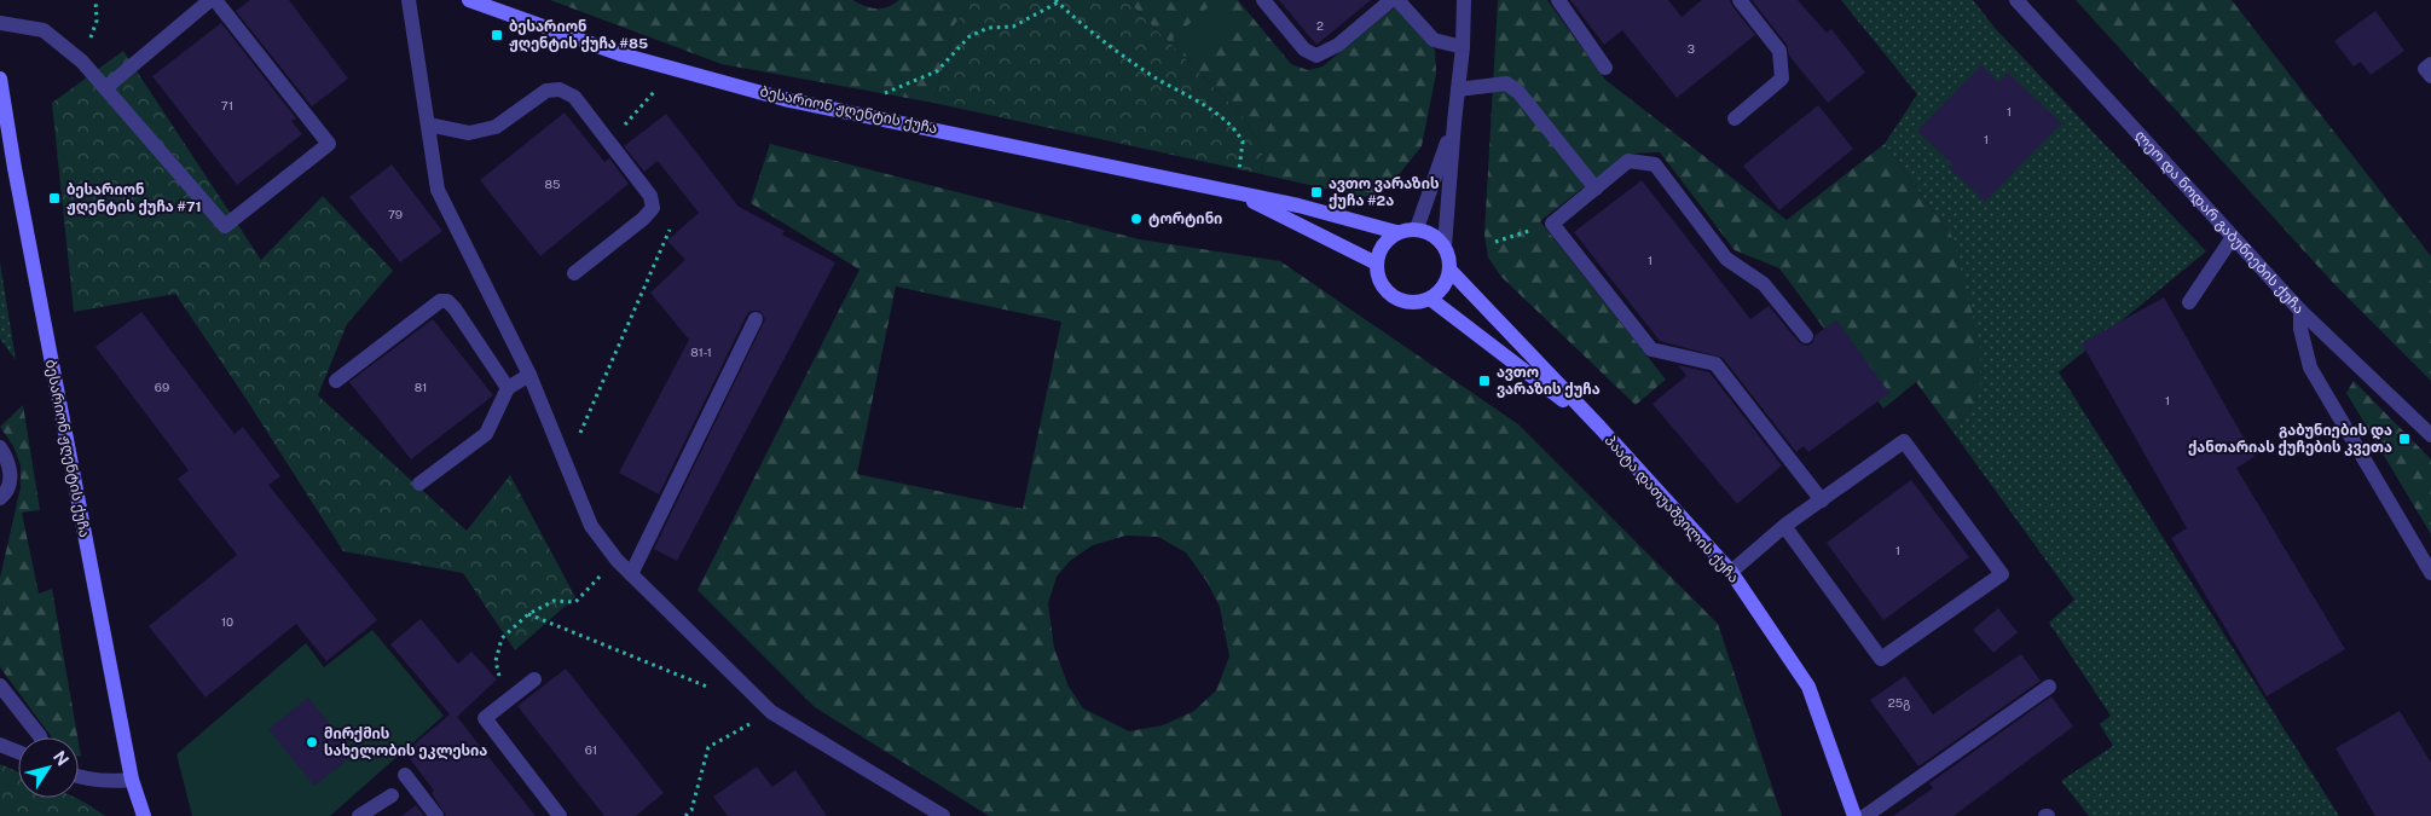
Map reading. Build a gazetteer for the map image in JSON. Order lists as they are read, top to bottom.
{
  "streets": {
    "main road": ["ბესარიონ ჟღენტის ქუჩა", "პაატა დათუაშვილის ქუჩა"],
    "street": ["ლეო და ნოდარ გაბუნიების ქუჩა"]
  },
  "crossings": [
    ["ბესარიონ ჟღენტის ქუჩა", "პაატა დათუაშვილის ქუჩა"]
  ],
  "places": {
    "transit": [
      "ბესარიონ ჟღენტის ქუჩა #85",
      "ავთო ვარაზის ქუჩა #2ა",
      "ბესარიონ ჟღენტის ქუჩა #71",
      "ავთო ვარაზის ქუჩა",
      "გაბუნიების და ქანთარიას ქუჩების კვეთა"
    ],
    "other": ["ტორტინი", "მირქმის სახელობის ეკლესია"]
  },
  "house_numbers": [
    "2",
    "3",
    "71",
    "1",
    "1",
    "85",
    "79",
    "1",
    "81-1",
    "69",
    "81",
    "1",
    "1",
    "10",
    "25გ",
    "61"
  ],
  "north": "top right"
}
